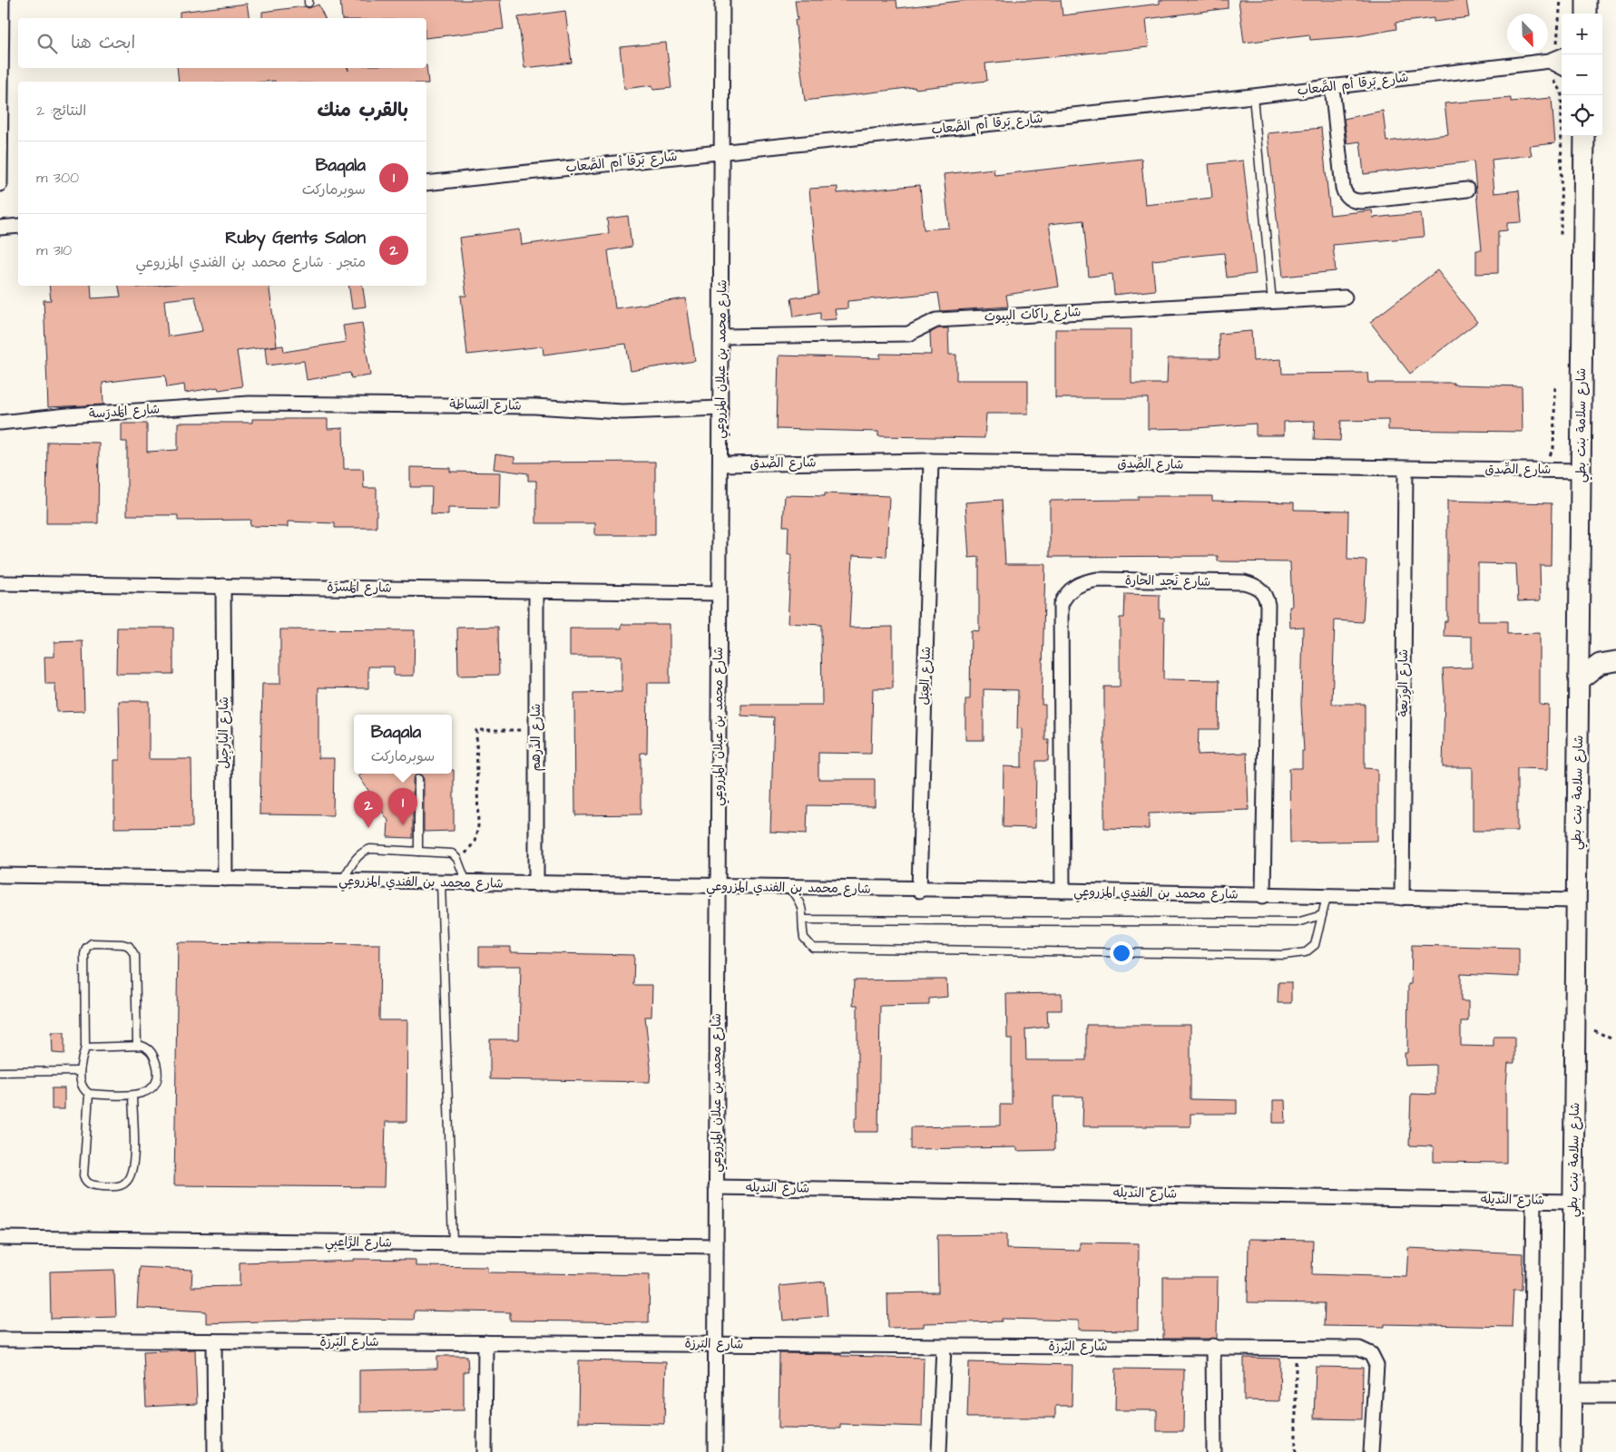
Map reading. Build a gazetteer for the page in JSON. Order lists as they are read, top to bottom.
{
  "streets": {
    "main road": ["شارع سلامة بنت بطي"],
    "street": [
      "شارع بَرقا أم الصَّعاب",
      "شارع راكات البِيوت",
      "شارع محمد بن عبلان المزروعي",
      "شارع البَساطة",
      "شارع المَدرَسة",
      "شارع الصِّدق",
      "شارع نَجد الحارة",
      "شارع المَسرَّة",
      "شارع العِبَل",
      "شارع الوِرَيعة",
      "شارع البارجِيل",
      "شارع الدِّرهم",
      "شارع محمد بن الفندي المزروعي",
      "شارع النديله",
      "شارع الرَّاعبِي",
      "شارع البَرزة"
    ]
  },
  "crossings": [
    ["شارع بَرقا أم الصَّعاب", "شارع محمد بن عبلان المزروعي"],
    ["شارع راكات البِيوت", "شارع محمد بن عبلان المزروعي"],
    ["شارع محمد بن عبلان المزروعي", "شارع البَساطة"],
    ["شارع محمد بن عبلان المزروعي", "شارع الصِّدق"],
    ["شارع محمد بن عبلان المزروعي", "شارع المَسرَّة"],
    ["شارع محمد بن عبلان المزروعي", "شارع محمد بن الفندي المزروعي"],
    ["شارع محمد بن عبلان المزروعي", "شارع النديله"],
    ["شارع محمد بن عبلان المزروعي", "شارع الرَّاعبِي"],
    ["شارع محمد بن عبلان المزروعي", "شارع البَرزة"],
    ["شارع البَساطة", "شارع المَدرَسة"],
    ["شارع سلامة بنت بطي", "شارع الصِّدق"],
    ["شارع سلامة بنت بطي", "شارع محمد بن الفندي المزروعي"],
    ["شارع سلامة بنت بطي", "شارع النديله"],
    ["شارع الصِّدق", "شارع العِبَل"],
    ["شارع الصِّدق", "شارع الوِرَيعة"],
    ["شارع نَجد الحارة", "شارع محمد بن الفندي المزروعي"],
    ["شارع المَسرَّة", "شارع البارجِيل"],
    ["شارع المَسرَّة", "شارع الدِّرهم"],
    ["شارع العِبَل", "شارع محمد بن الفندي المزروعي"],
    ["شارع الوِرَيعة", "شارع محمد بن الفندي المزروعي"],
    ["شارع البارجِيل", "شارع محمد بن الفندي المزروعي"],
    ["شارع الدِّرهم", "شارع محمد بن الفندي المزروعي"]
  ],
  "north": "bottom right",
  "page": {
    "map_buttons": ["+", "−"],
    "search": "ابحث هنا",
    "heading": ["بالقرب منك", "النتائج: 2"],
    "list": [
      {
        "mark": "1",
        "name": "Baqala",
        "note": "سوبرماركت",
        "value": "300 m"
      },
      {
        "mark": "2",
        "name": "Ruby Gents Salon",
        "note": "متجر · شارع محمد بن الفندي المزروعي",
        "value": "310 m"
      }
    ],
    "popup": ["Baqala", "سوبرماركت"],
    "pins": ["1", "2"]
  }
}
